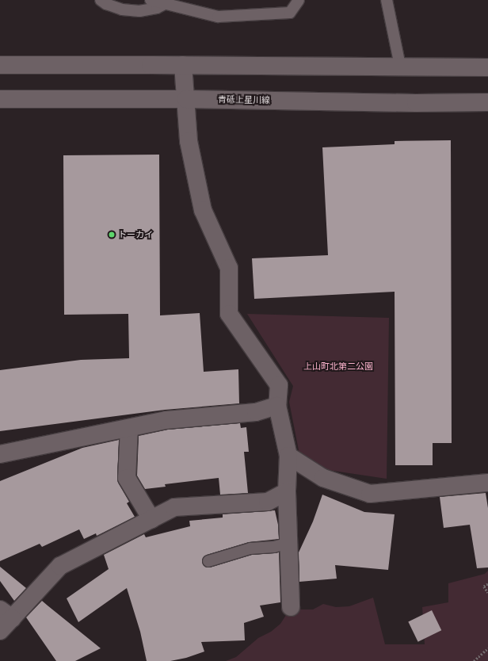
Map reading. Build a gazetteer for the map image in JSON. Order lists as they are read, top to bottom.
{
  "streets": {
    "street": ["青砥上星川線"]
  },
  "parks": ["上山町北第二公園"],
  "places": ["トーカイ"]
}
